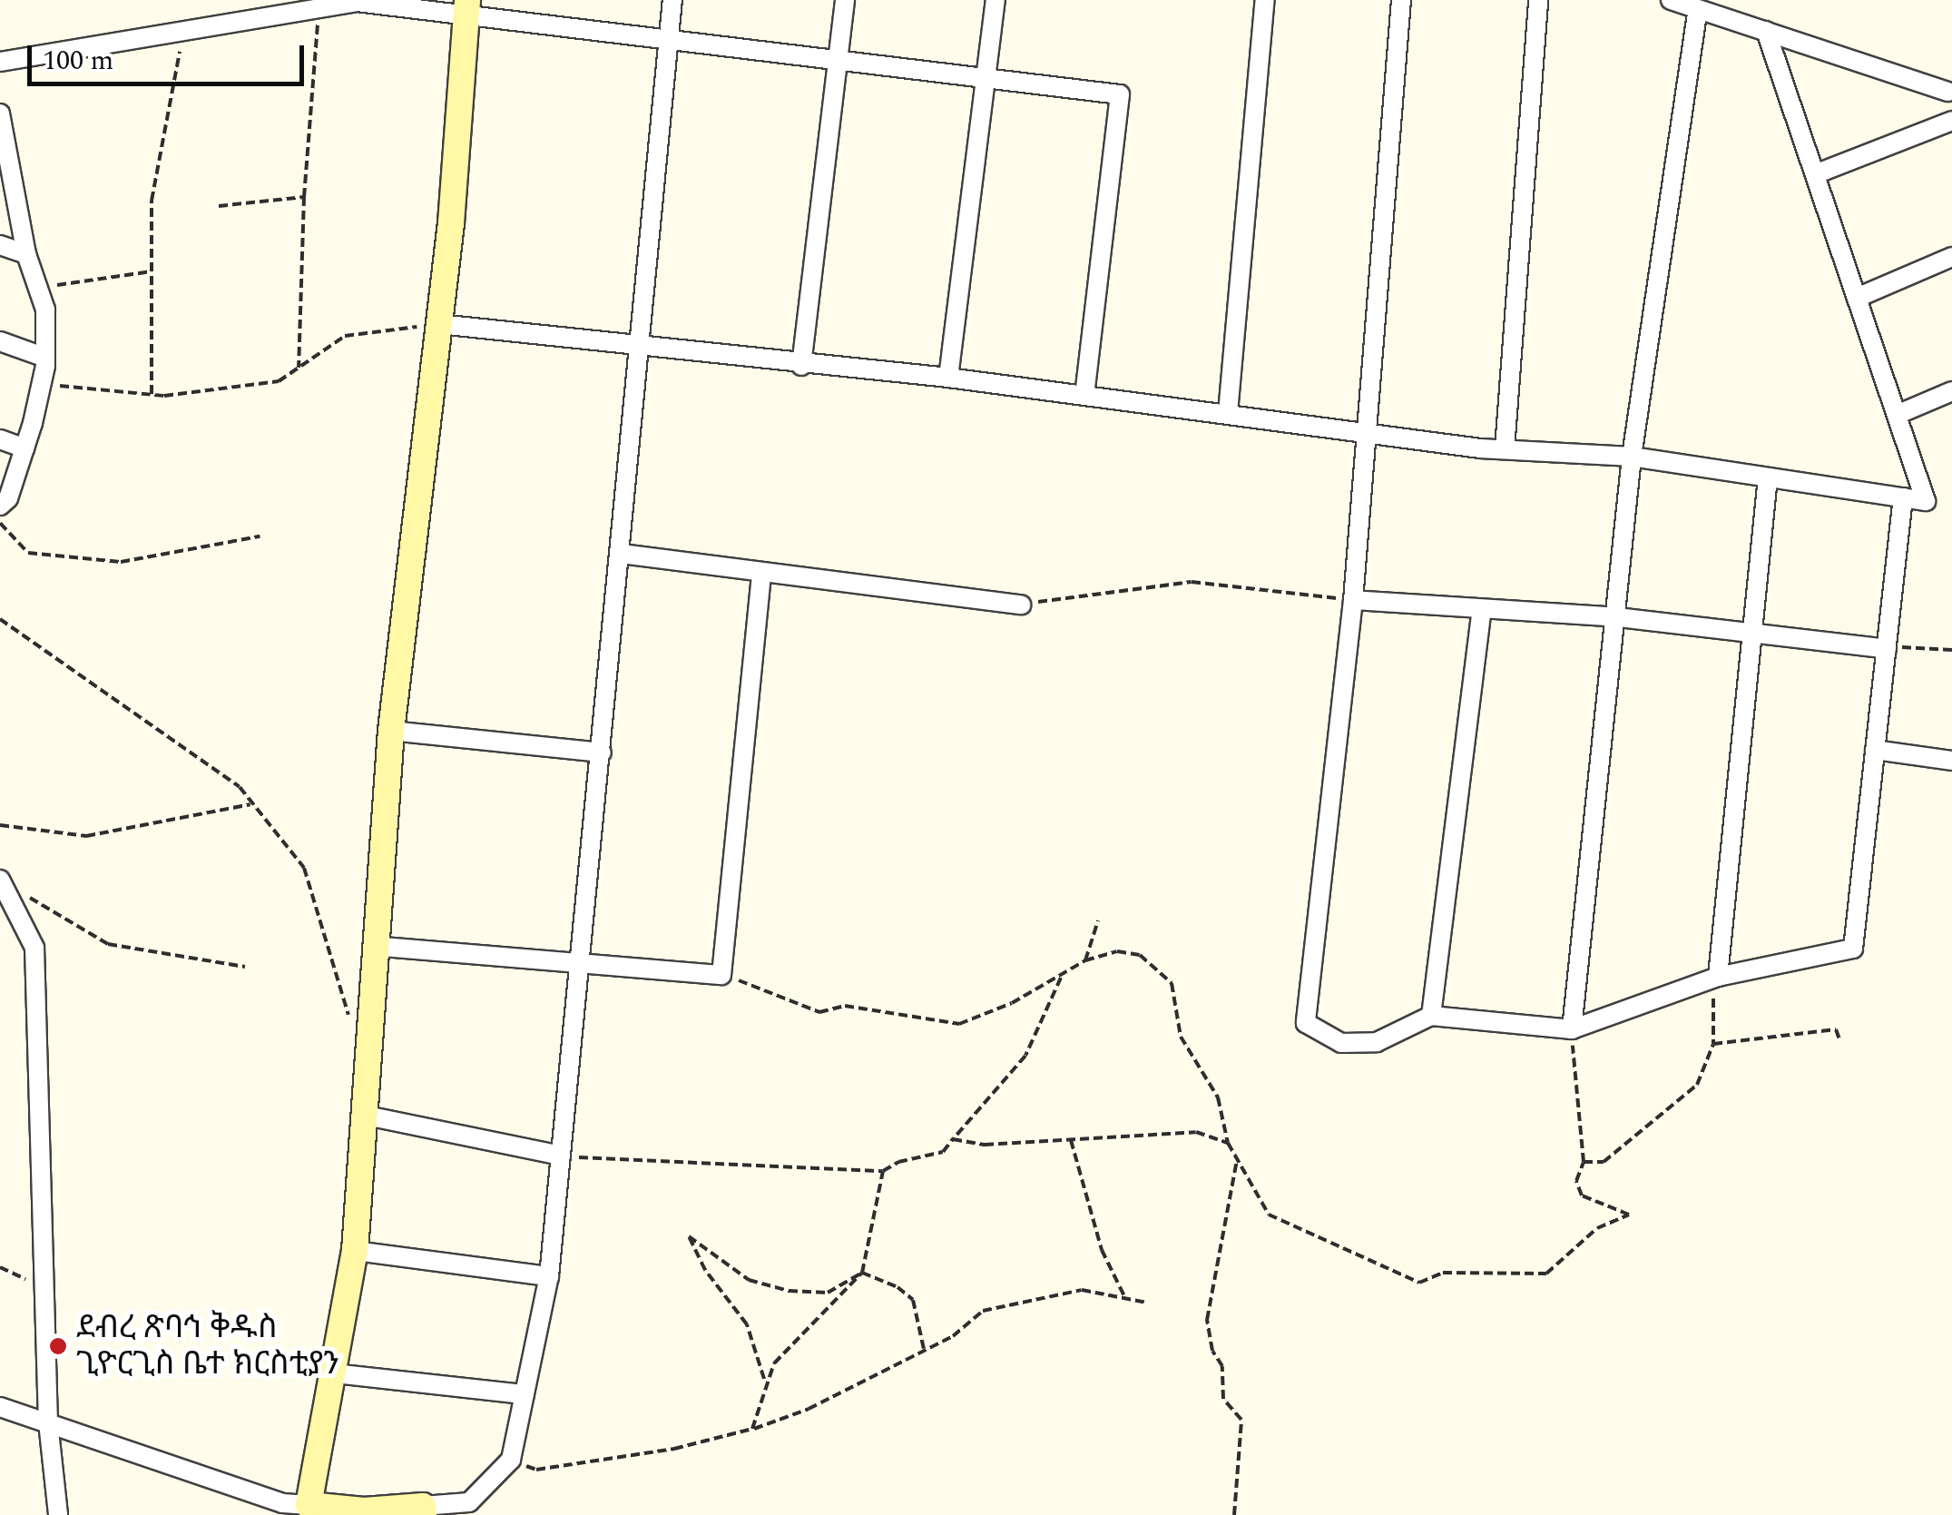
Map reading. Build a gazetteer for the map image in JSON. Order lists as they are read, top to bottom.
{
  "places": ["ደብረ ጽባኅ ቅዱስ ጊዮርጊስ ቤተ ክርስቲያን"],
  "scale_bar": "100 m"
}
